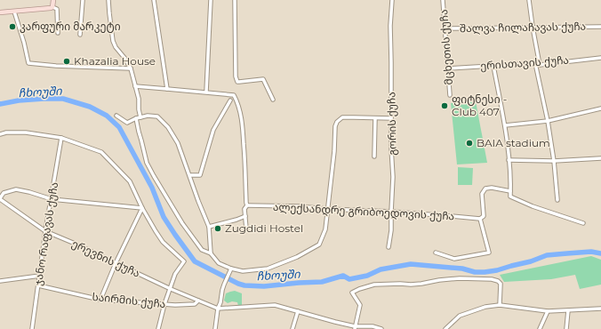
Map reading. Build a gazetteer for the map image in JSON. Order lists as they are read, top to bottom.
{
  "streets": {
    "street": [
      "შალვა ჩილაჩავას ქუჩა",
      "მცხეთის ქუჩა",
      "ერისთავის ქუჩა",
      "გორის ქუჩა",
      "ალექსანდრე გრიბოედოვის ქუჩა",
      "ჯანო რაფავას ქუჩა",
      "ერევნის ქუჩა",
      "საირმის ქუჩა"
    ]
  },
  "crossings": [
    ["შალვა ჩილაჩავას ქუჩა", "მცხეთის ქუჩა"],
    ["მცხეთის ქუჩა", "ერისთავის ქუჩა"],
    ["გორის ქუჩა", "ალექსანდრე გრიბოედოვის ქუჩა"],
    ["ჯანო რაფავას ქუჩა", "ერევნის ქუჩა"],
    ["ჯანო რაფავას ქუჩა", "საირმის ქუჩა"],
    ["ერევნის ქუჩა", "საირმის ქუჩა"]
  ],
  "water": ["ჩხოუში"],
  "places": [
    "კარფური მარკეტი",
    "Khazalia House",
    "ფიტნესი - Club 407",
    "BAIA stadium",
    "Zugdidi Hostel"
  ]
}
